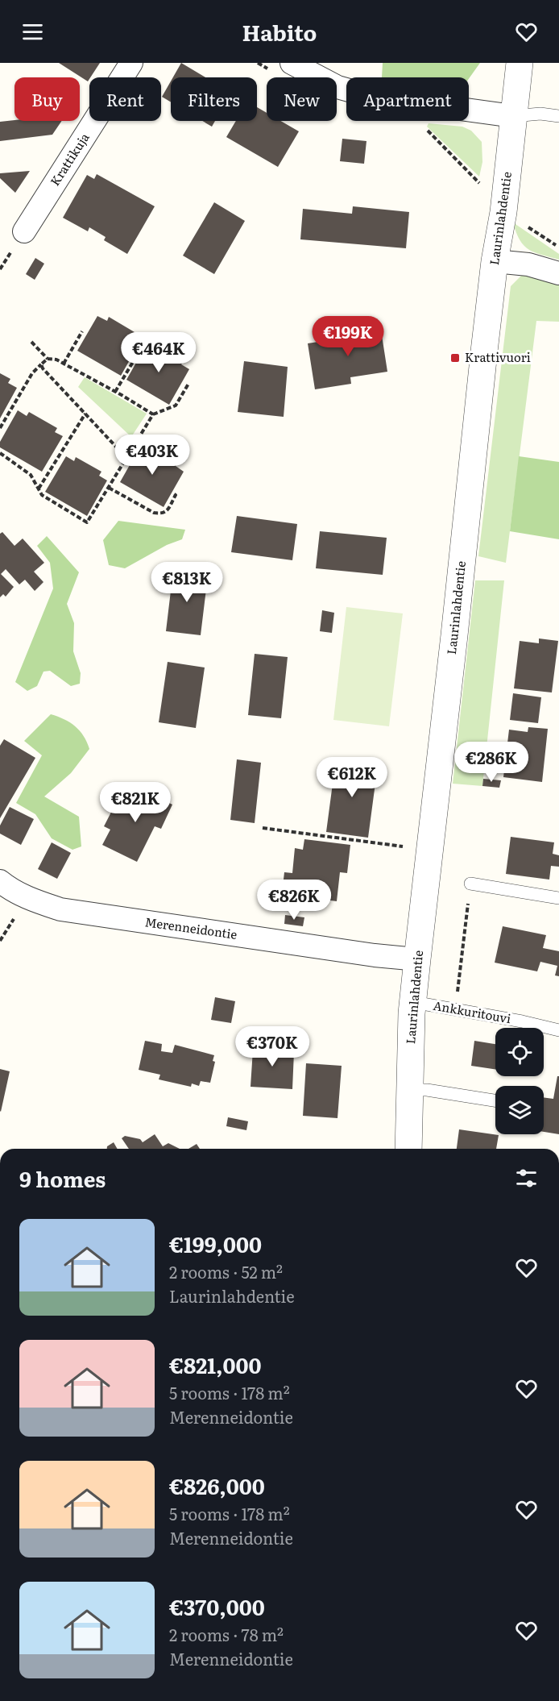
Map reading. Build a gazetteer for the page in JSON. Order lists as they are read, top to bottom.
{
  "streets": {
    "street": ["Krattikuja", "Laurinlahdentie", "Merenneidontie"],
    "lane": ["Ankkuritouvi"]
  },
  "crossings": [
    ["Laurinlahdentie", "Merenneidontie"],
    ["Laurinlahdentie", "Ankkuritouvi"]
  ],
  "places": {
    "transit": ["Krattivuori"]
  },
  "page": {
    "header": "Habito",
    "chip": [
      "Buy",
      "Rent",
      "Filters",
      "New",
      "Apartment"
    ],
    "price": [
      "€199K",
      "€464K",
      "€403K",
      "€813K",
      "€286K",
      "€612K",
      "€821K",
      "€826K",
      "€370K"
    ],
    "heading": "9 homes",
    "list": [
      {
        "name": "€199,000",
        "note": "2 rooms · 52 m² · Laurinlahdentie"
      },
      {
        "name": "€821,000",
        "note": "5 rooms · 178 m² · Merenneidontie"
      },
      {
        "name": "€826,000",
        "note": "5 rooms · 178 m² · Merenneidontie"
      },
      {
        "name": "€370,000",
        "note": "2 rooms · 78 m² · Merenneidontie"
      }
    ]
  }
}
